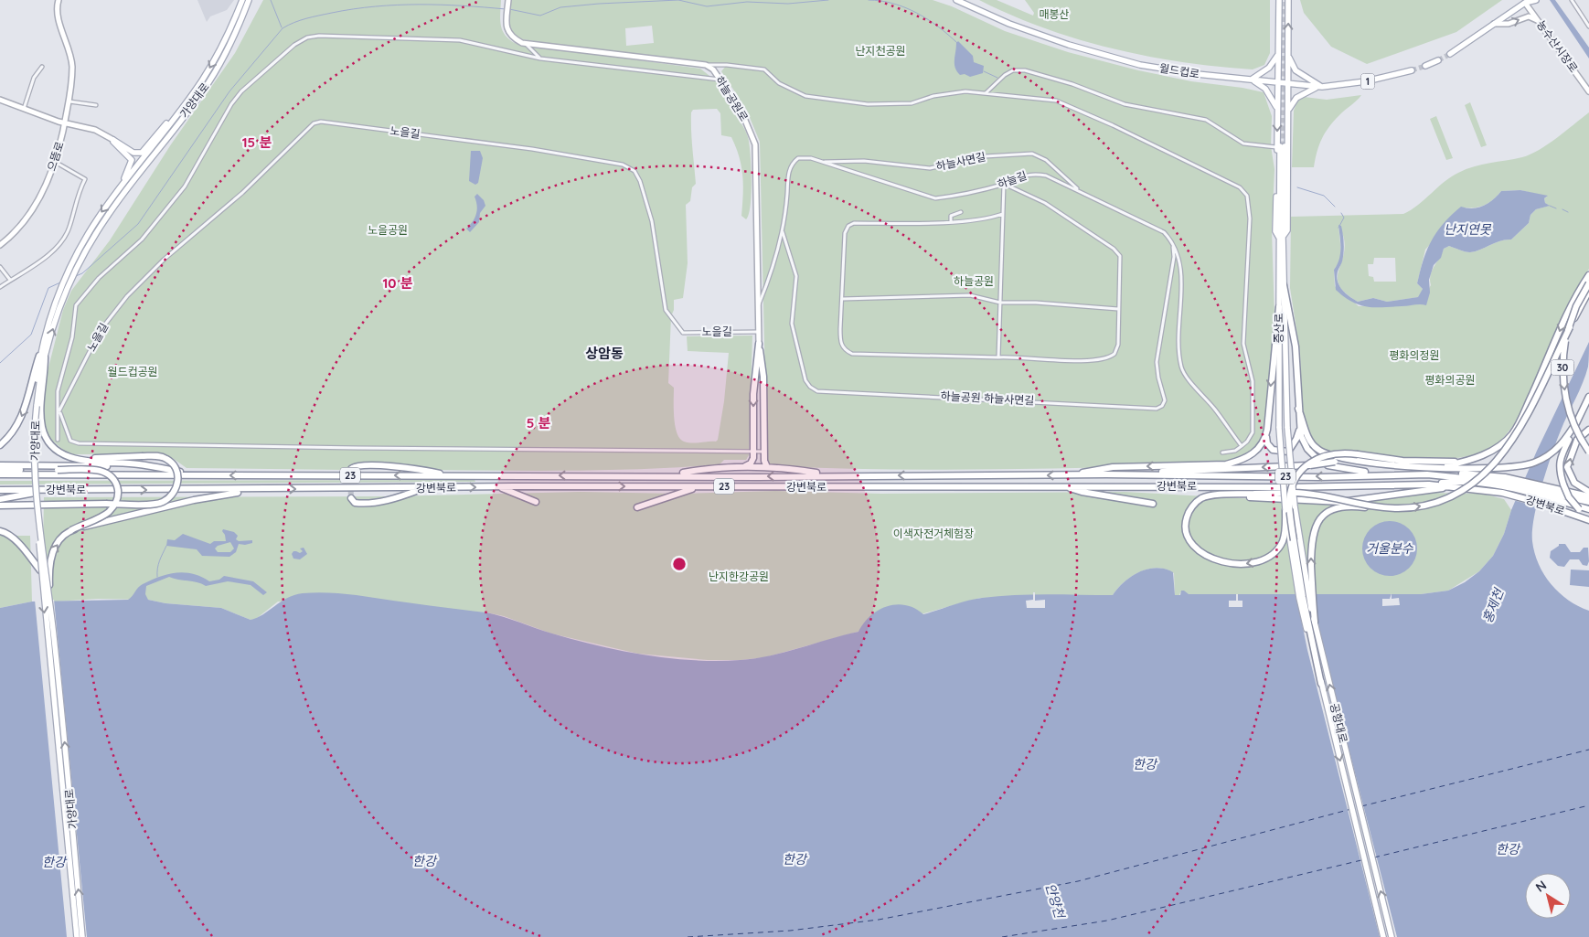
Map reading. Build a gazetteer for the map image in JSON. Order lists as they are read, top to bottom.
{
  "streets": {
    "highway": ["30", "23", "강변북로"],
    "main road": [
      "월드컵로",
      "1",
      "가양대로",
      "증산로",
      "공항대로"
    ],
    "street": [
      "농수산시장로",
      "하늘공원로",
      "노을길",
      "으뜸로",
      "하늘사면길",
      "하늘길",
      "하늘공원 하늘사면길"
    ]
  },
  "crossings": [
    ["월드컵로", "증산로"],
    ["하늘공원로", "노을길"],
    ["하늘공원로", "하늘길"],
    ["하늘사면길", "하늘길"],
    ["하늘길", "하늘공원 하늘사면길"],
    ["증산로", "공항대로"]
  ],
  "districts": ["상암동"],
  "water": [
    "난지연못",
    "거울분수",
    "홍제천",
    "한강",
    "안양천"
  ],
  "parks": [
    "매봉산",
    "난지천공원",
    "노을공원",
    "하늘공원",
    "평화의정원",
    "월드컵공원",
    "평화의공원",
    "이색자전거체험장",
    "난지한강공원"
  ],
  "north": "top left",
  "rings": ["15 분", "10 분", "5 분"]
}
